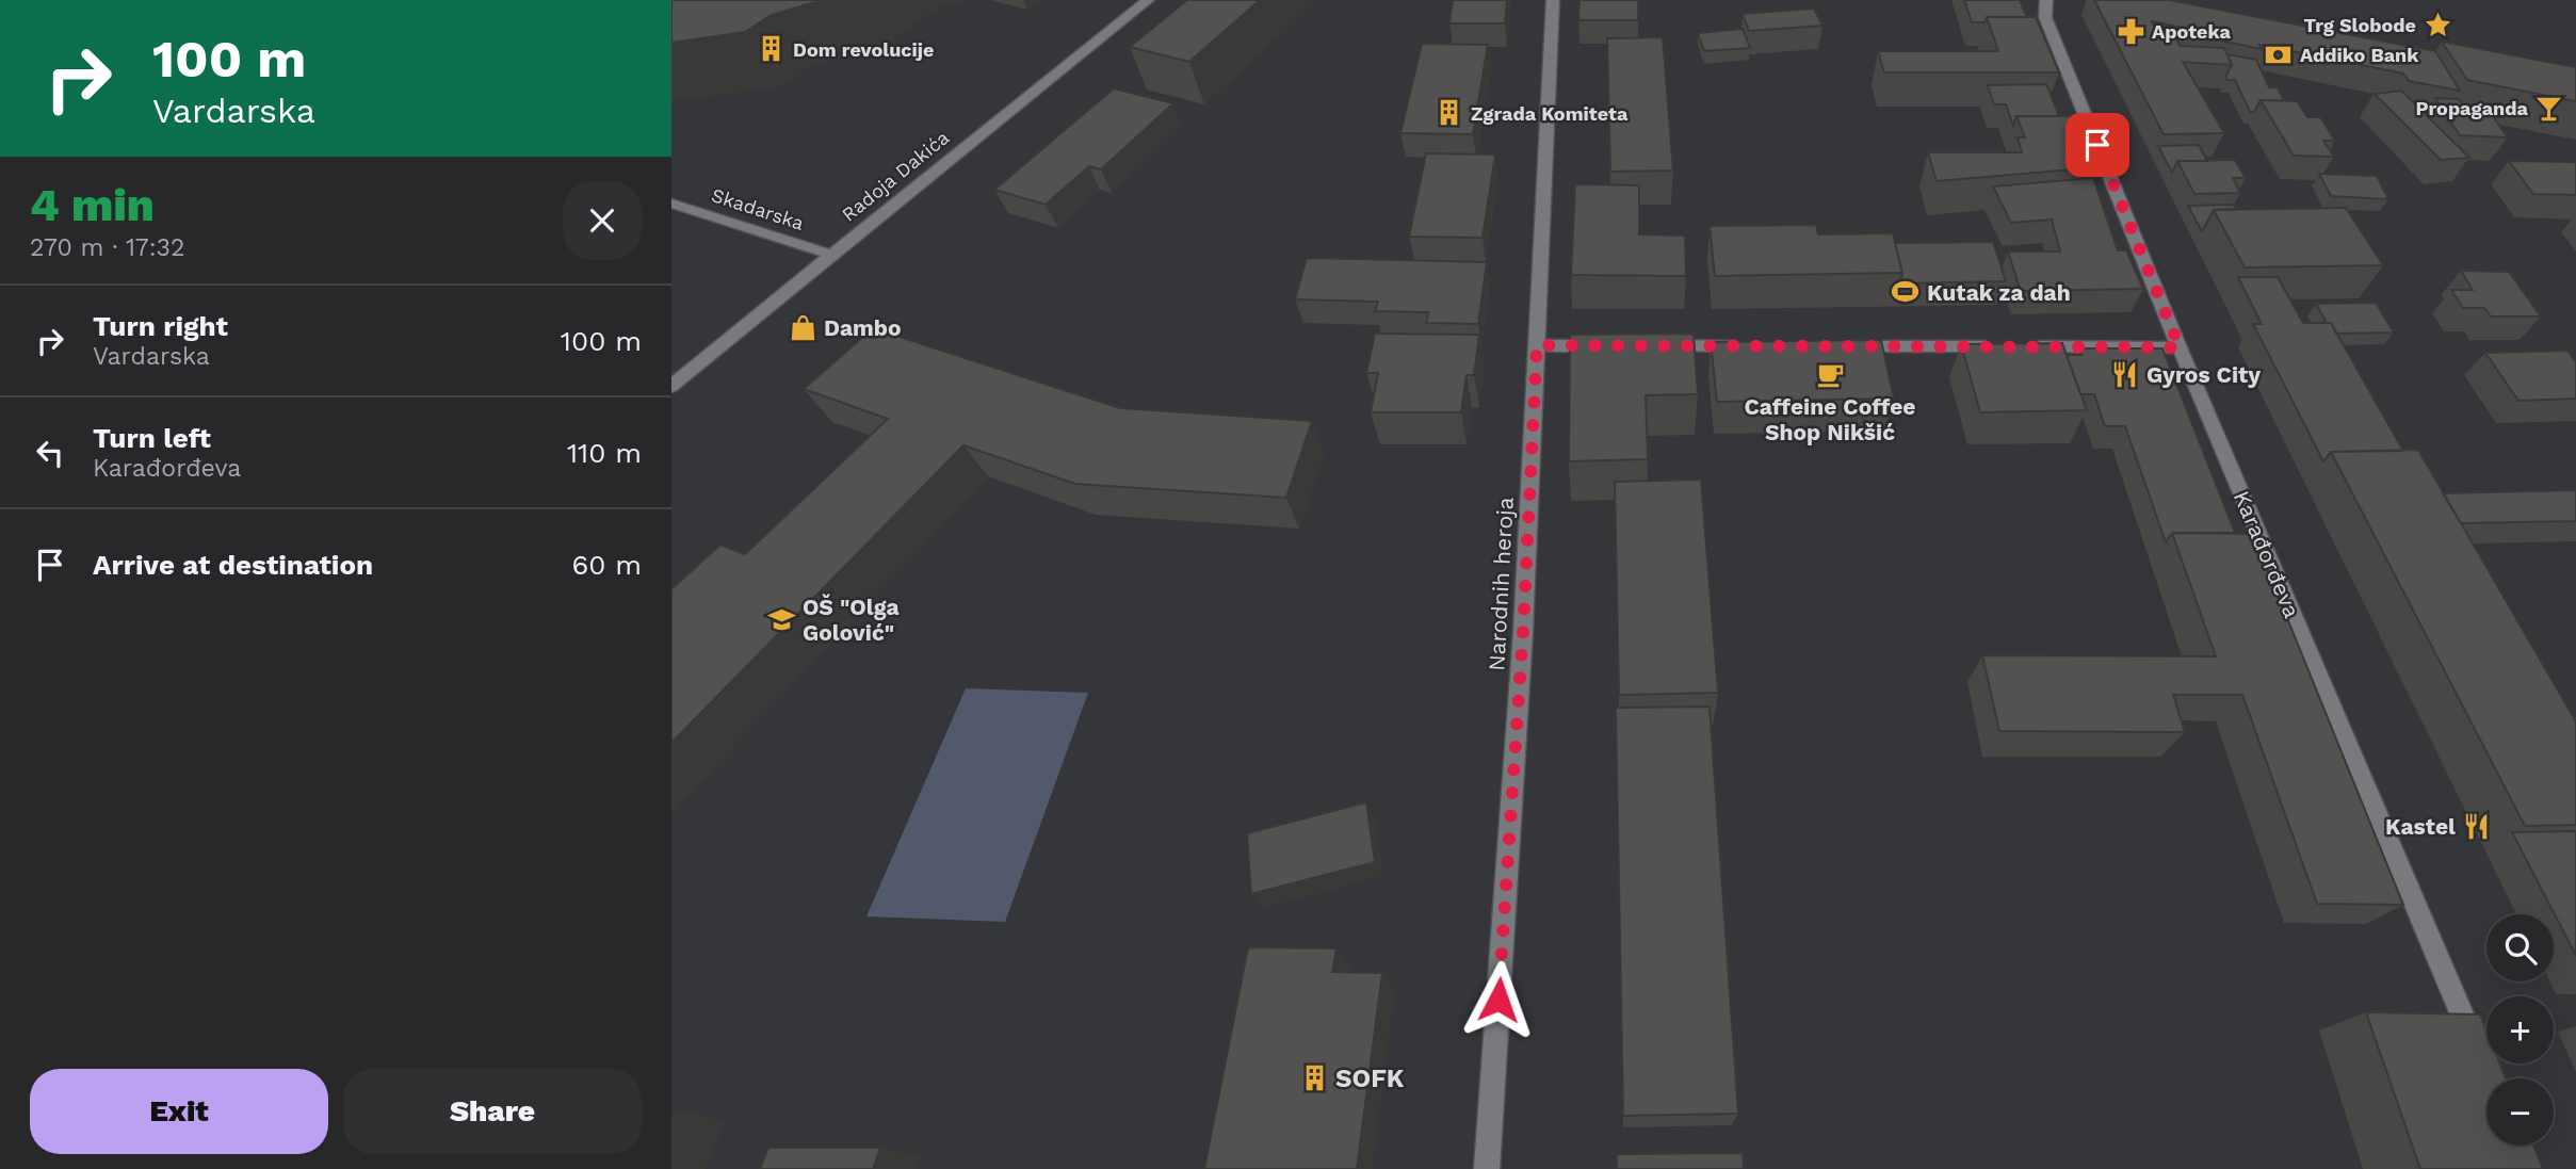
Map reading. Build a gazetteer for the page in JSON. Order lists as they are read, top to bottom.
{
  "streets": {
    "street": [
      "Radoja Dakića",
      "Skadarska",
      "Karađorđeva",
      "Narodnih heroja"
    ]
  },
  "crossings": [
    ["Radoja Dakića", "Skadarska"]
  ],
  "places": {
    "place": ["Trg Slobode"],
    "pharmacy": ["Apoteka"],
    "building": ["Dom revolucije", "Zgrada Komiteta", "SOFK"],
    "bank": ["Addiko Bank"],
    "bar": ["Propaganda"],
    "sports": ["Kutak za dah"],
    "shop": ["Dambo"],
    "restaurant": ["Gyros City", "Kastel"],
    "cafe": ["Caffeine Coffee Shop Nikšić"],
    "school or university": ["OŠ \"Olga Golović\""]
  },
  "page": {
    "turn": ["100 m", "Vardarska"],
    "heading": ["4 min", "270 m · 17:32"],
    "list": [
      {
        "name": "Turn right",
        "note": "Vardarska",
        "value": "100 m"
      },
      {
        "name": "Turn left",
        "note": "Karađorđeva",
        "value": "110 m"
      },
      {
        "name": "Arrive at destination",
        "value": "60 m"
      }
    ],
    "map_buttons": ["+", "−"],
    "buttons": ["Exit", "Share"]
  }
}
